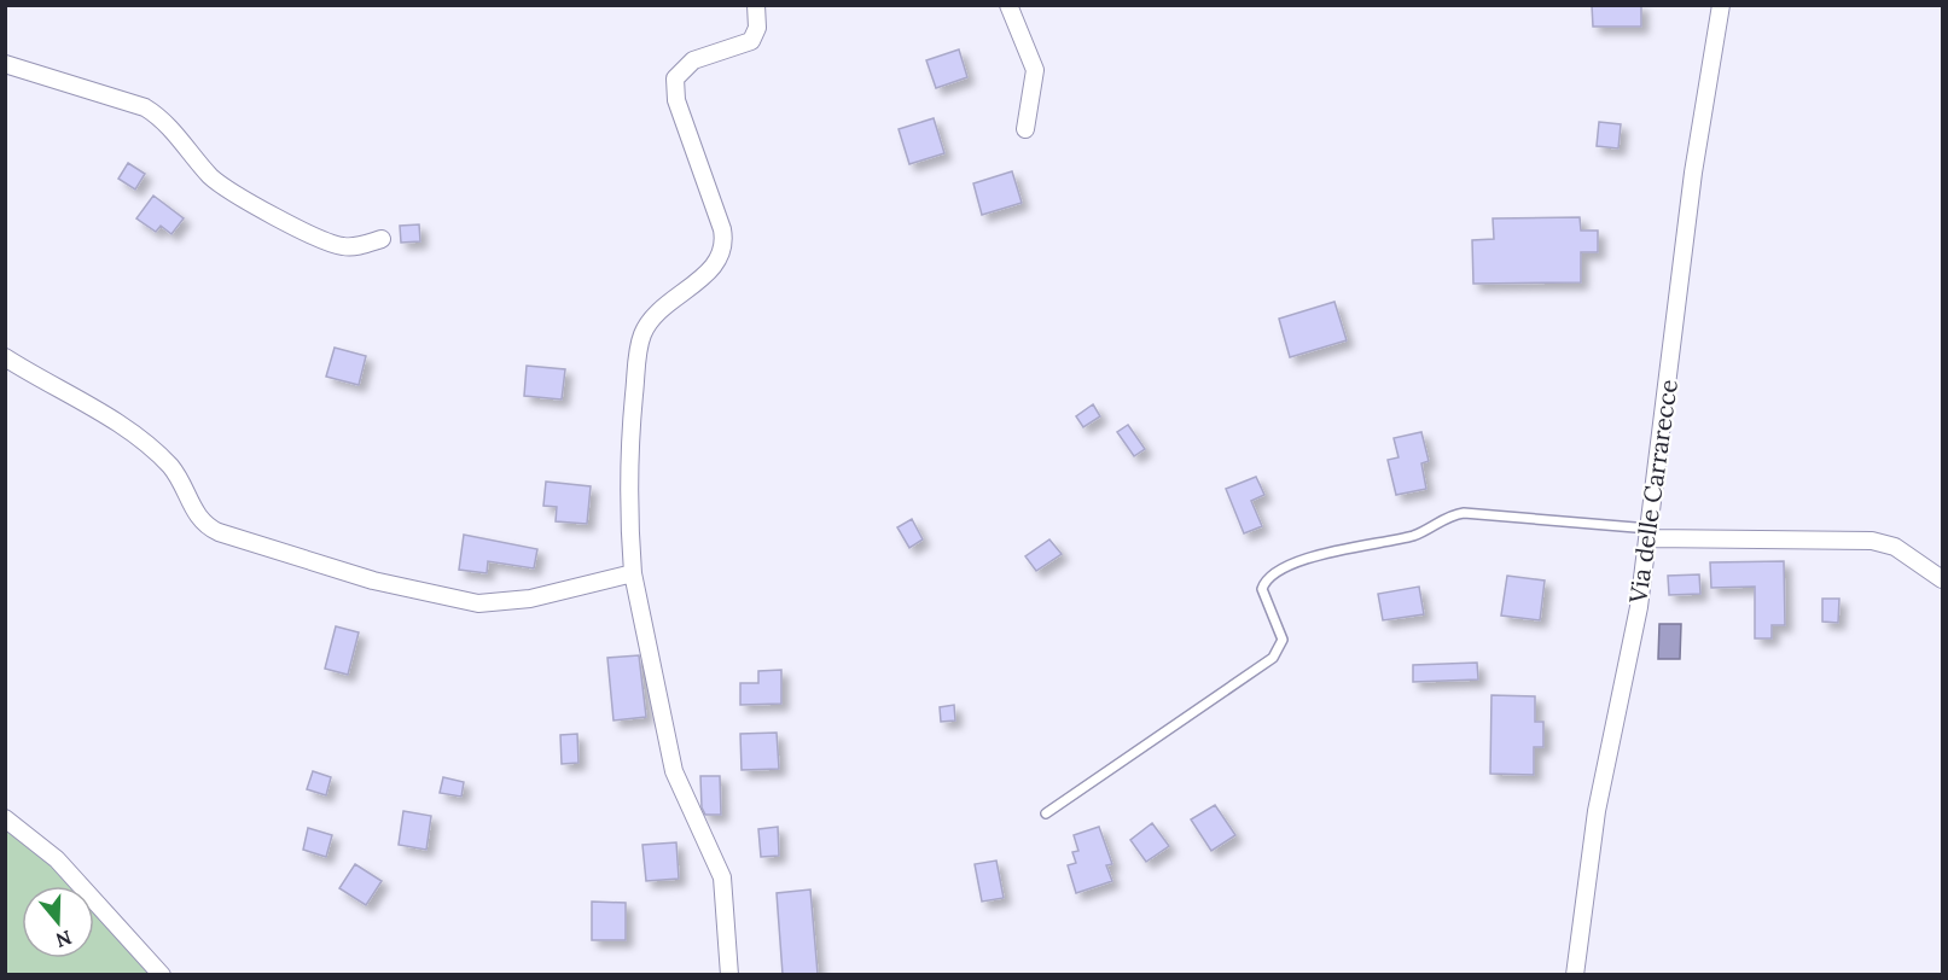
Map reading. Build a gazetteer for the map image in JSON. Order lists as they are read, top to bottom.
{
  "streets": {
    "street": ["Via delle Carrarecce"]
  },
  "north": "bottom"
}
